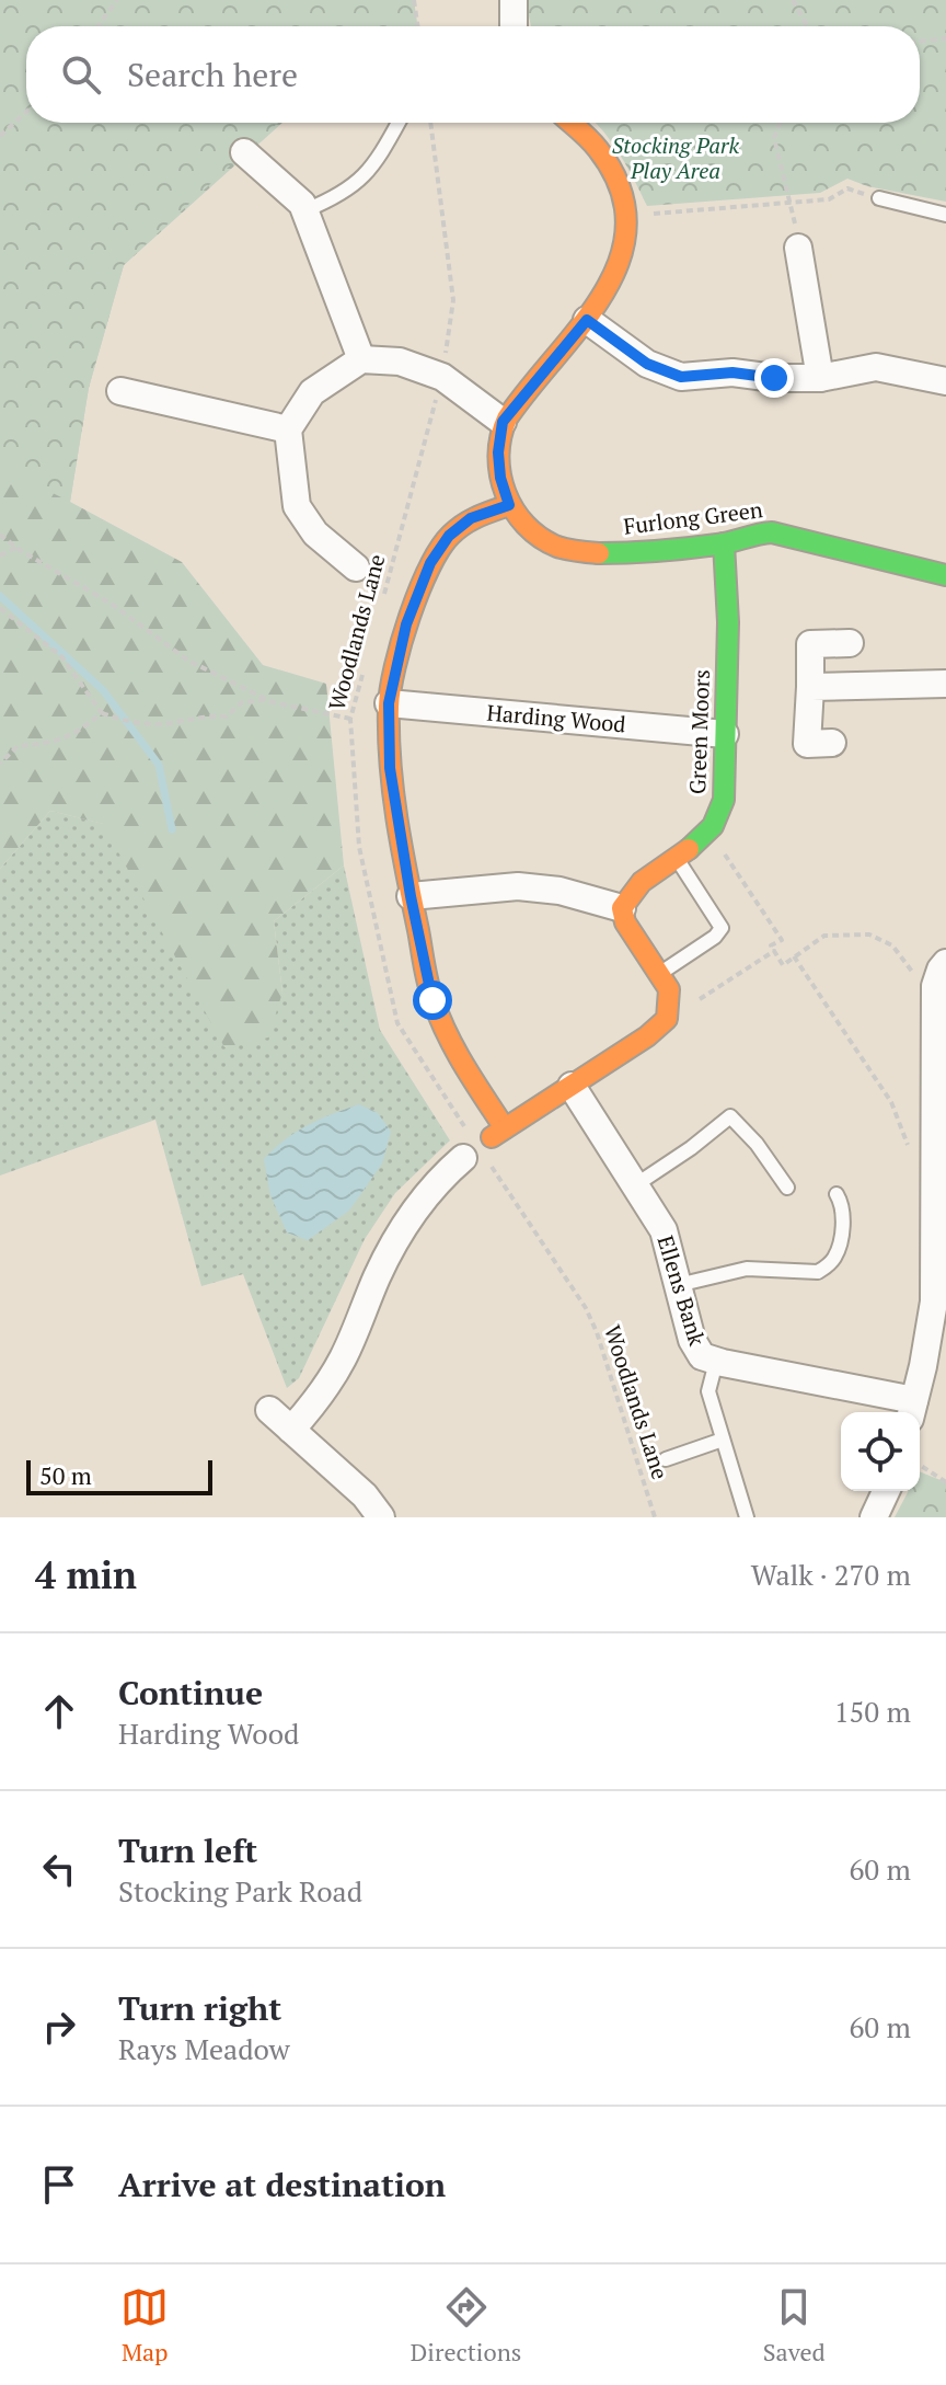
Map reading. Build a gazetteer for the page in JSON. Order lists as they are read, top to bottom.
{
  "streets": {
    "street": [
      "Furlong Green",
      "Harding Wood",
      "Green Moors",
      "Ellens Bank"
    ],
    "path": ["Woodlands Lane"]
  },
  "crossings": [
    ["Furlong Green", "Green Moors"],
    ["Harding Wood", "Green Moors"]
  ],
  "parks": ["Stocking Park Play Area"],
  "scale_bar": "50 m",
  "page": {
    "search": "Search here",
    "scale": "50 m",
    "heading": ["4 min", "Walk · 270 m"],
    "list": [
      ["Continue", "Harding Wood", "150 m"],
      ["Turn left", "Stocking Park Road", "60 m"],
      ["Turn right", "Rays Meadow", "60 m"],
      "Arrive at destination"
    ],
    "nav": ["Map", "Directions", "Saved"]
  }
}
